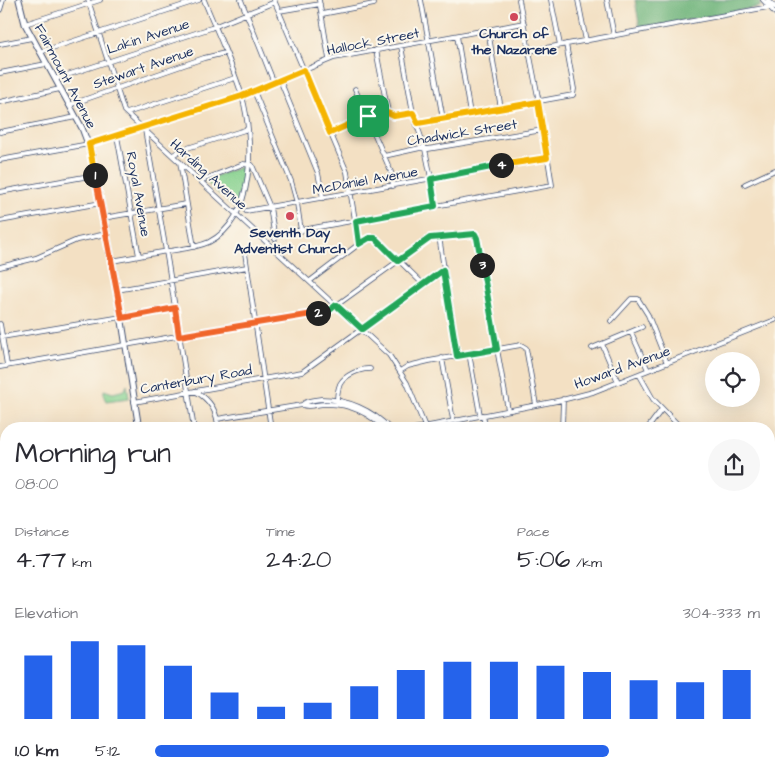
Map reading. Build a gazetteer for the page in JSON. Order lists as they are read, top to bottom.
{
  "streets": {
    "main road": ["Fairmount Avenue"],
    "street": [
      "Lakin Avenue",
      "Hallock Street",
      "Stewart Avenue",
      "Chadwick Street",
      "Harding Avenue",
      "McDaniel Avenue",
      "Royal Avenue",
      "Howard Avenue",
      "Canterbury Road"
    ]
  },
  "crossings": [
    ["Lakin Avenue", "Fairmount Avenue"],
    ["Lakin Avenue", "Harding Avenue"],
    ["Hallock Street", "Fairmount Avenue"],
    ["Hallock Street", "Harding Avenue"],
    ["Hallock Street", "Royal Avenue"],
    ["Stewart Avenue", "Fairmount Avenue"],
    ["Stewart Avenue", "Harding Avenue"],
    ["Fairmount Avenue", "Canterbury Road"],
    ["Harding Avenue", "Canterbury Road"]
  ],
  "places": ["Church of the Nazarene", "Seventh Day Adventist Church"],
  "page": {
    "pins": [
      "4",
      "1",
      "3",
      "2"
    ],
    "heading": ["Morning run", "08:00"],
    "stats": [
      ["Distance", "4.77 km"],
      ["Time", "24:20"],
      ["Pace", "5:06 /km"]
    ],
    "chart": ["Elevation", "304–333 m"],
    "list": [
      {
        "name": "1.0 km",
        "note": "5:12"
      }
    ]
  }
}
